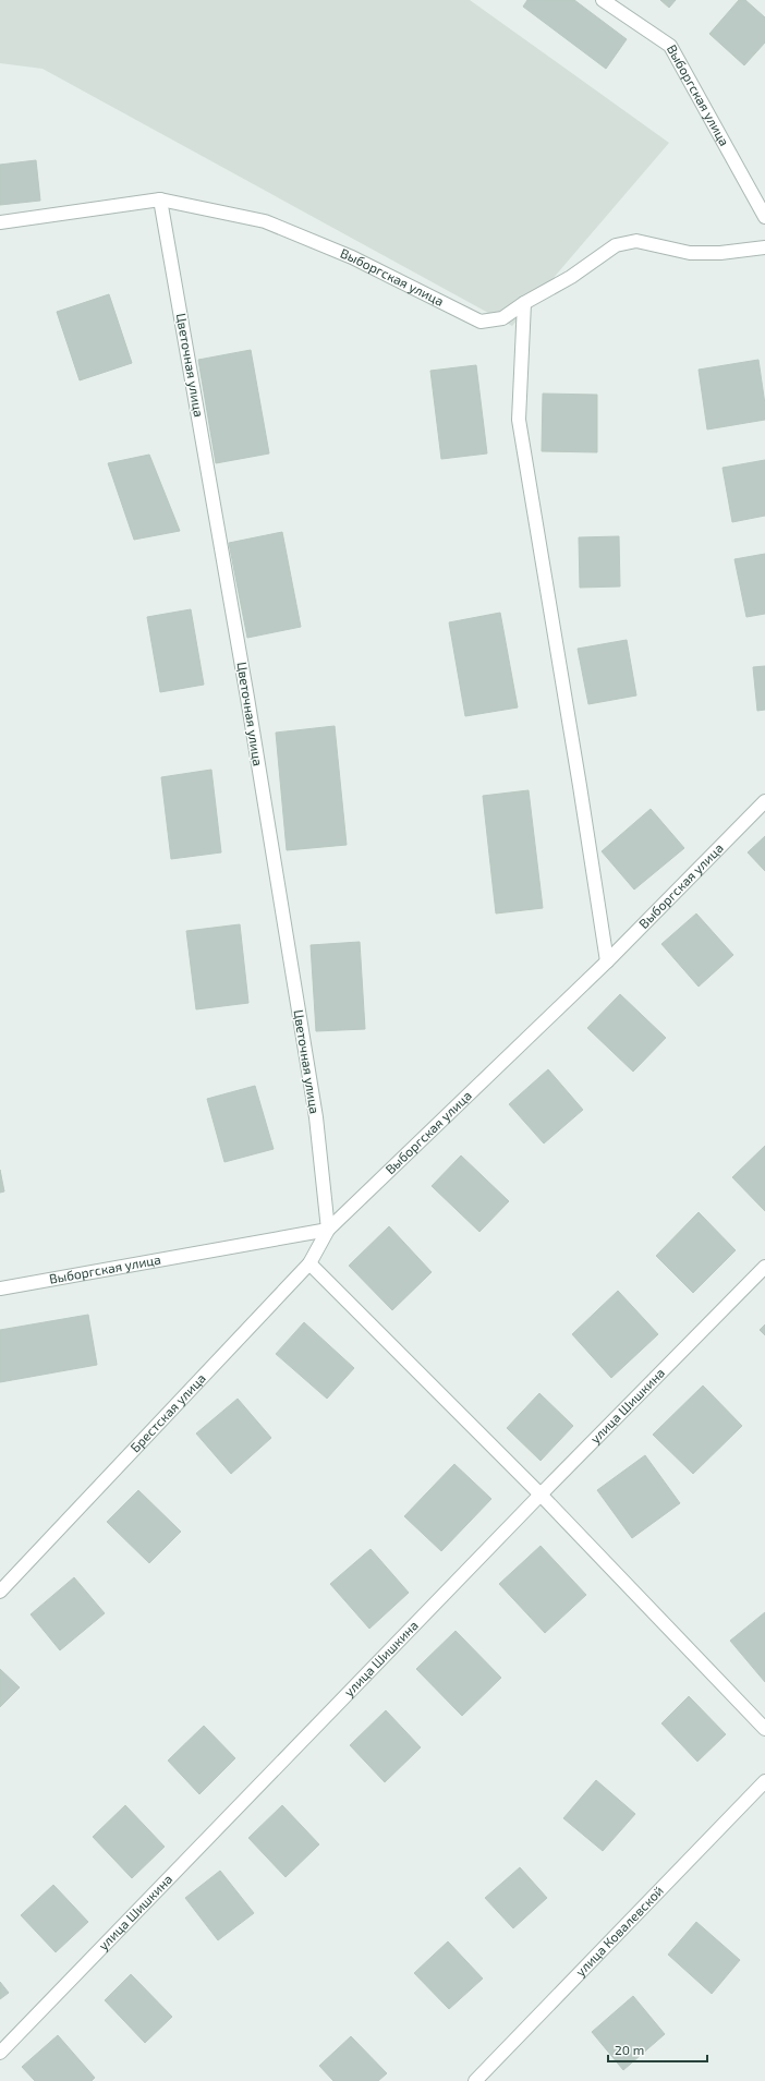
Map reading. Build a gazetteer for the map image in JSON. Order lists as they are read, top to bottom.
{
  "streets": {
    "street": [
      "Выборгская улица",
      "Цветочная улица",
      "улица Шишкина",
      "Брестская улица",
      "улица Ковалевской"
    ]
  },
  "crossings": [
    ["Выборгская улица", "Цветочная улица"],
    ["Выборгская улица", "Брестская улица"],
    ["Цветочная улица", "Брестская улица"]
  ],
  "scale_bar": "20 m"
}
